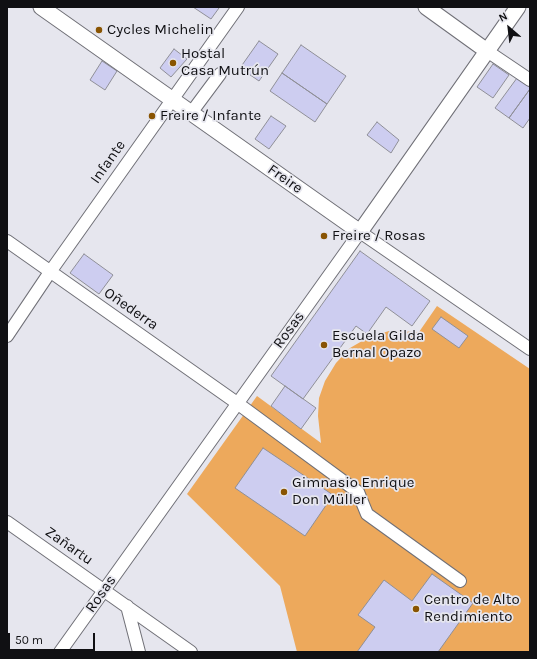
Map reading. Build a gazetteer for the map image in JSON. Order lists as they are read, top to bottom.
{
  "streets": {
    "main road": ["Freire", "Rosas"],
    "street": ["Infante", "Oñederra", "Zañartu"]
  },
  "crossings": [
    ["Infante", "Freire"],
    ["Infante", "Oñederra"],
    ["Freire", "Rosas"],
    ["Oñederra", "Rosas"],
    ["Rosas", "Zañartu"]
  ],
  "places": [
    "Cycles Michelin",
    "Hostal Casa Mutrún",
    "Freire / Infante",
    "Freire / Rosas",
    "Escuela Gilda Bernal Opazo",
    "Gimnasio Enrique Don Müller",
    "Centro de Alto Rendimiento"
  ],
  "scale_bar": "50 m",
  "north": "top left"
}
